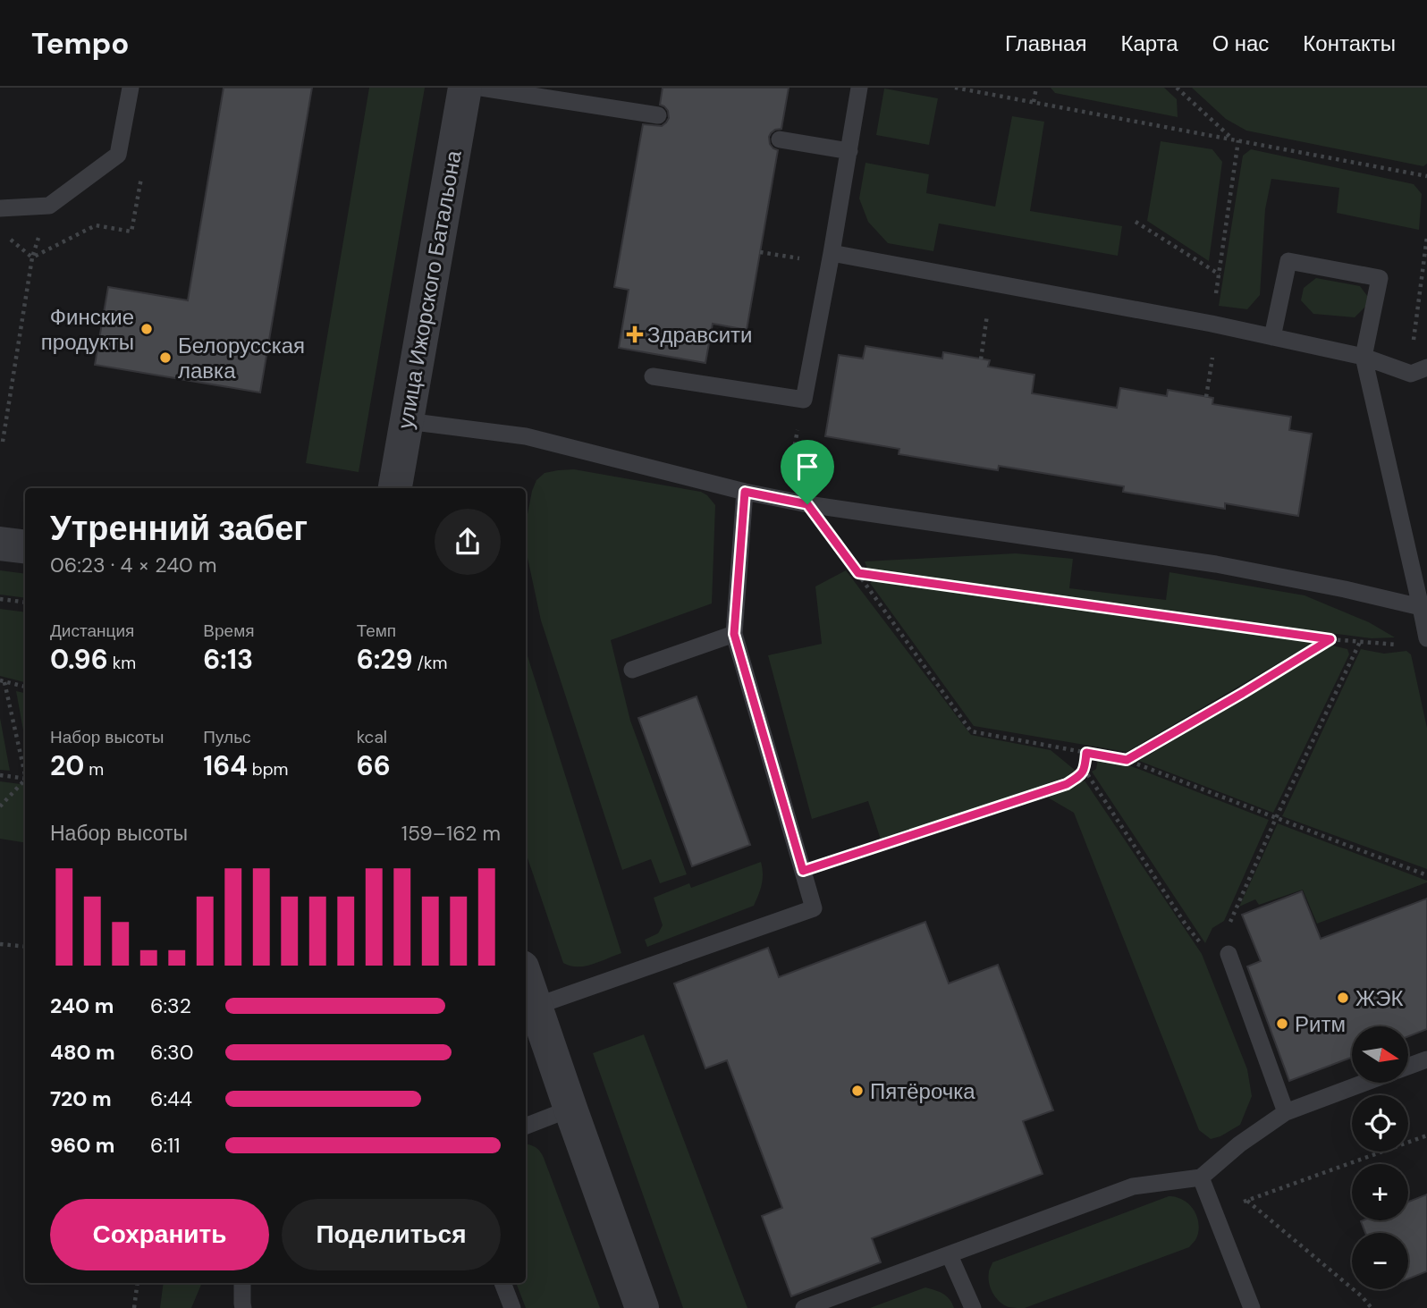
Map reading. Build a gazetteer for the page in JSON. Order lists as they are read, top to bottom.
{
  "streets": {
    "street": ["улица Ижорского Батальона"]
  },
  "places": {
    "other": [
      "Финские продукты",
      "Белорусская лавка",
      "ЖЭК",
      "Ритм",
      "Пятёрочка"
    ],
    "health": ["Здравсити"]
  },
  "north": "right",
  "page": {
    "header": "Tempo",
    "nav": [
      "Главная",
      "Карта",
      "О нас",
      "Контакты"
    ],
    "heading": ["Утренний забег", "06:23 · 4 × 240 m"],
    "stats": [
      ["Дистанция", "0.96 km"],
      ["Время", "6:13"],
      ["Темп", "6:29 /km"],
      ["Набор высоты", "20 m"],
      ["Пульс", "164 bpm"],
      ["kcal", "66"]
    ],
    "chart": ["Набор высоты", "159–162 m"],
    "list": [
      {
        "name": "240 m",
        "note": "6:32"
      },
      {
        "name": "480 m",
        "note": "6:30"
      },
      {
        "name": "720 m",
        "note": "6:44"
      },
      {
        "name": "960 m",
        "note": "6:11"
      }
    ],
    "map_buttons": ["+", "−"],
    "buttons": ["Сохранить", "Поделиться"]
  }
}
